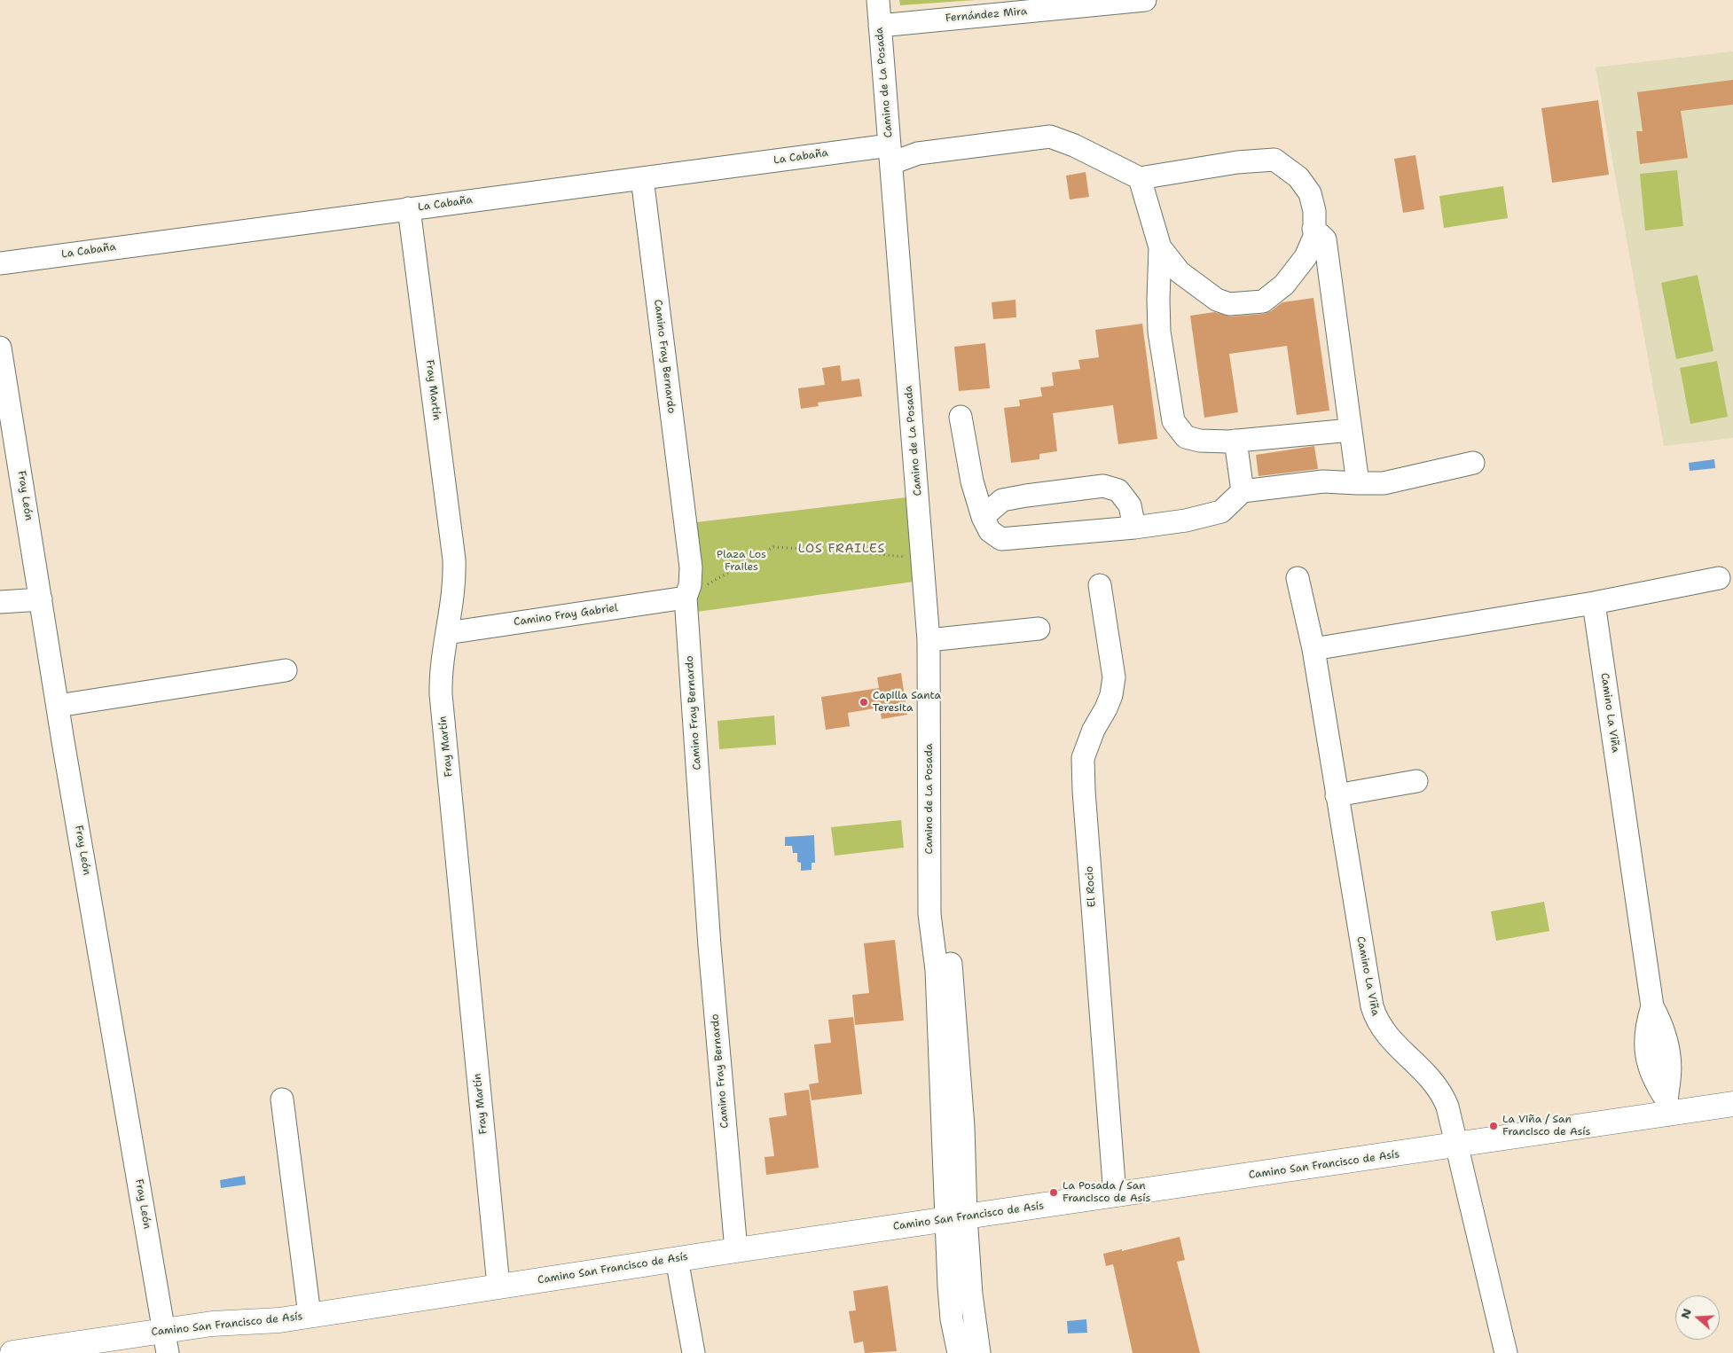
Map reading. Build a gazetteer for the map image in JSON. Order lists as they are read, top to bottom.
{
  "streets": {
    "main road": ["Camino San Francisco de Asís"],
    "street": [
      "Fernández Mira",
      "Camino de La Posada",
      "La Cabaña",
      "Camino Fray Bernardo",
      "Fray Martín",
      "Fray León",
      "Camino Fray Gabriel",
      "Camino La Viña",
      "El Rocio"
    ]
  },
  "crossings": [
    ["Fernández Mira", "Camino de La Posada"],
    ["Camino de La Posada", "La Cabaña"],
    ["Camino de La Posada", "Camino San Francisco de Asís"],
    ["La Cabaña", "Camino Fray Bernardo"],
    ["La Cabaña", "Fray Martín"],
    ["Camino Fray Bernardo", "Camino Fray Gabriel"],
    ["Camino Fray Bernardo", "Camino San Francisco de Asís"],
    ["Fray Martín", "Camino Fray Gabriel"],
    ["Fray Martín", "Camino San Francisco de Asís"],
    ["Fray León", "Camino San Francisco de Asís"],
    ["Camino La Viña", "Camino San Francisco de Asís"],
    ["El Rocio", "Camino San Francisco de Asís"]
  ],
  "districts": ["LOS FRAILES"],
  "parks": ["Plaza Los Frailes"],
  "places": ["Capilla Santa Teresita", "La Viña / San Francisco de Asís", "La Posada / San Francisco de Asís"],
  "north": "left"
}
